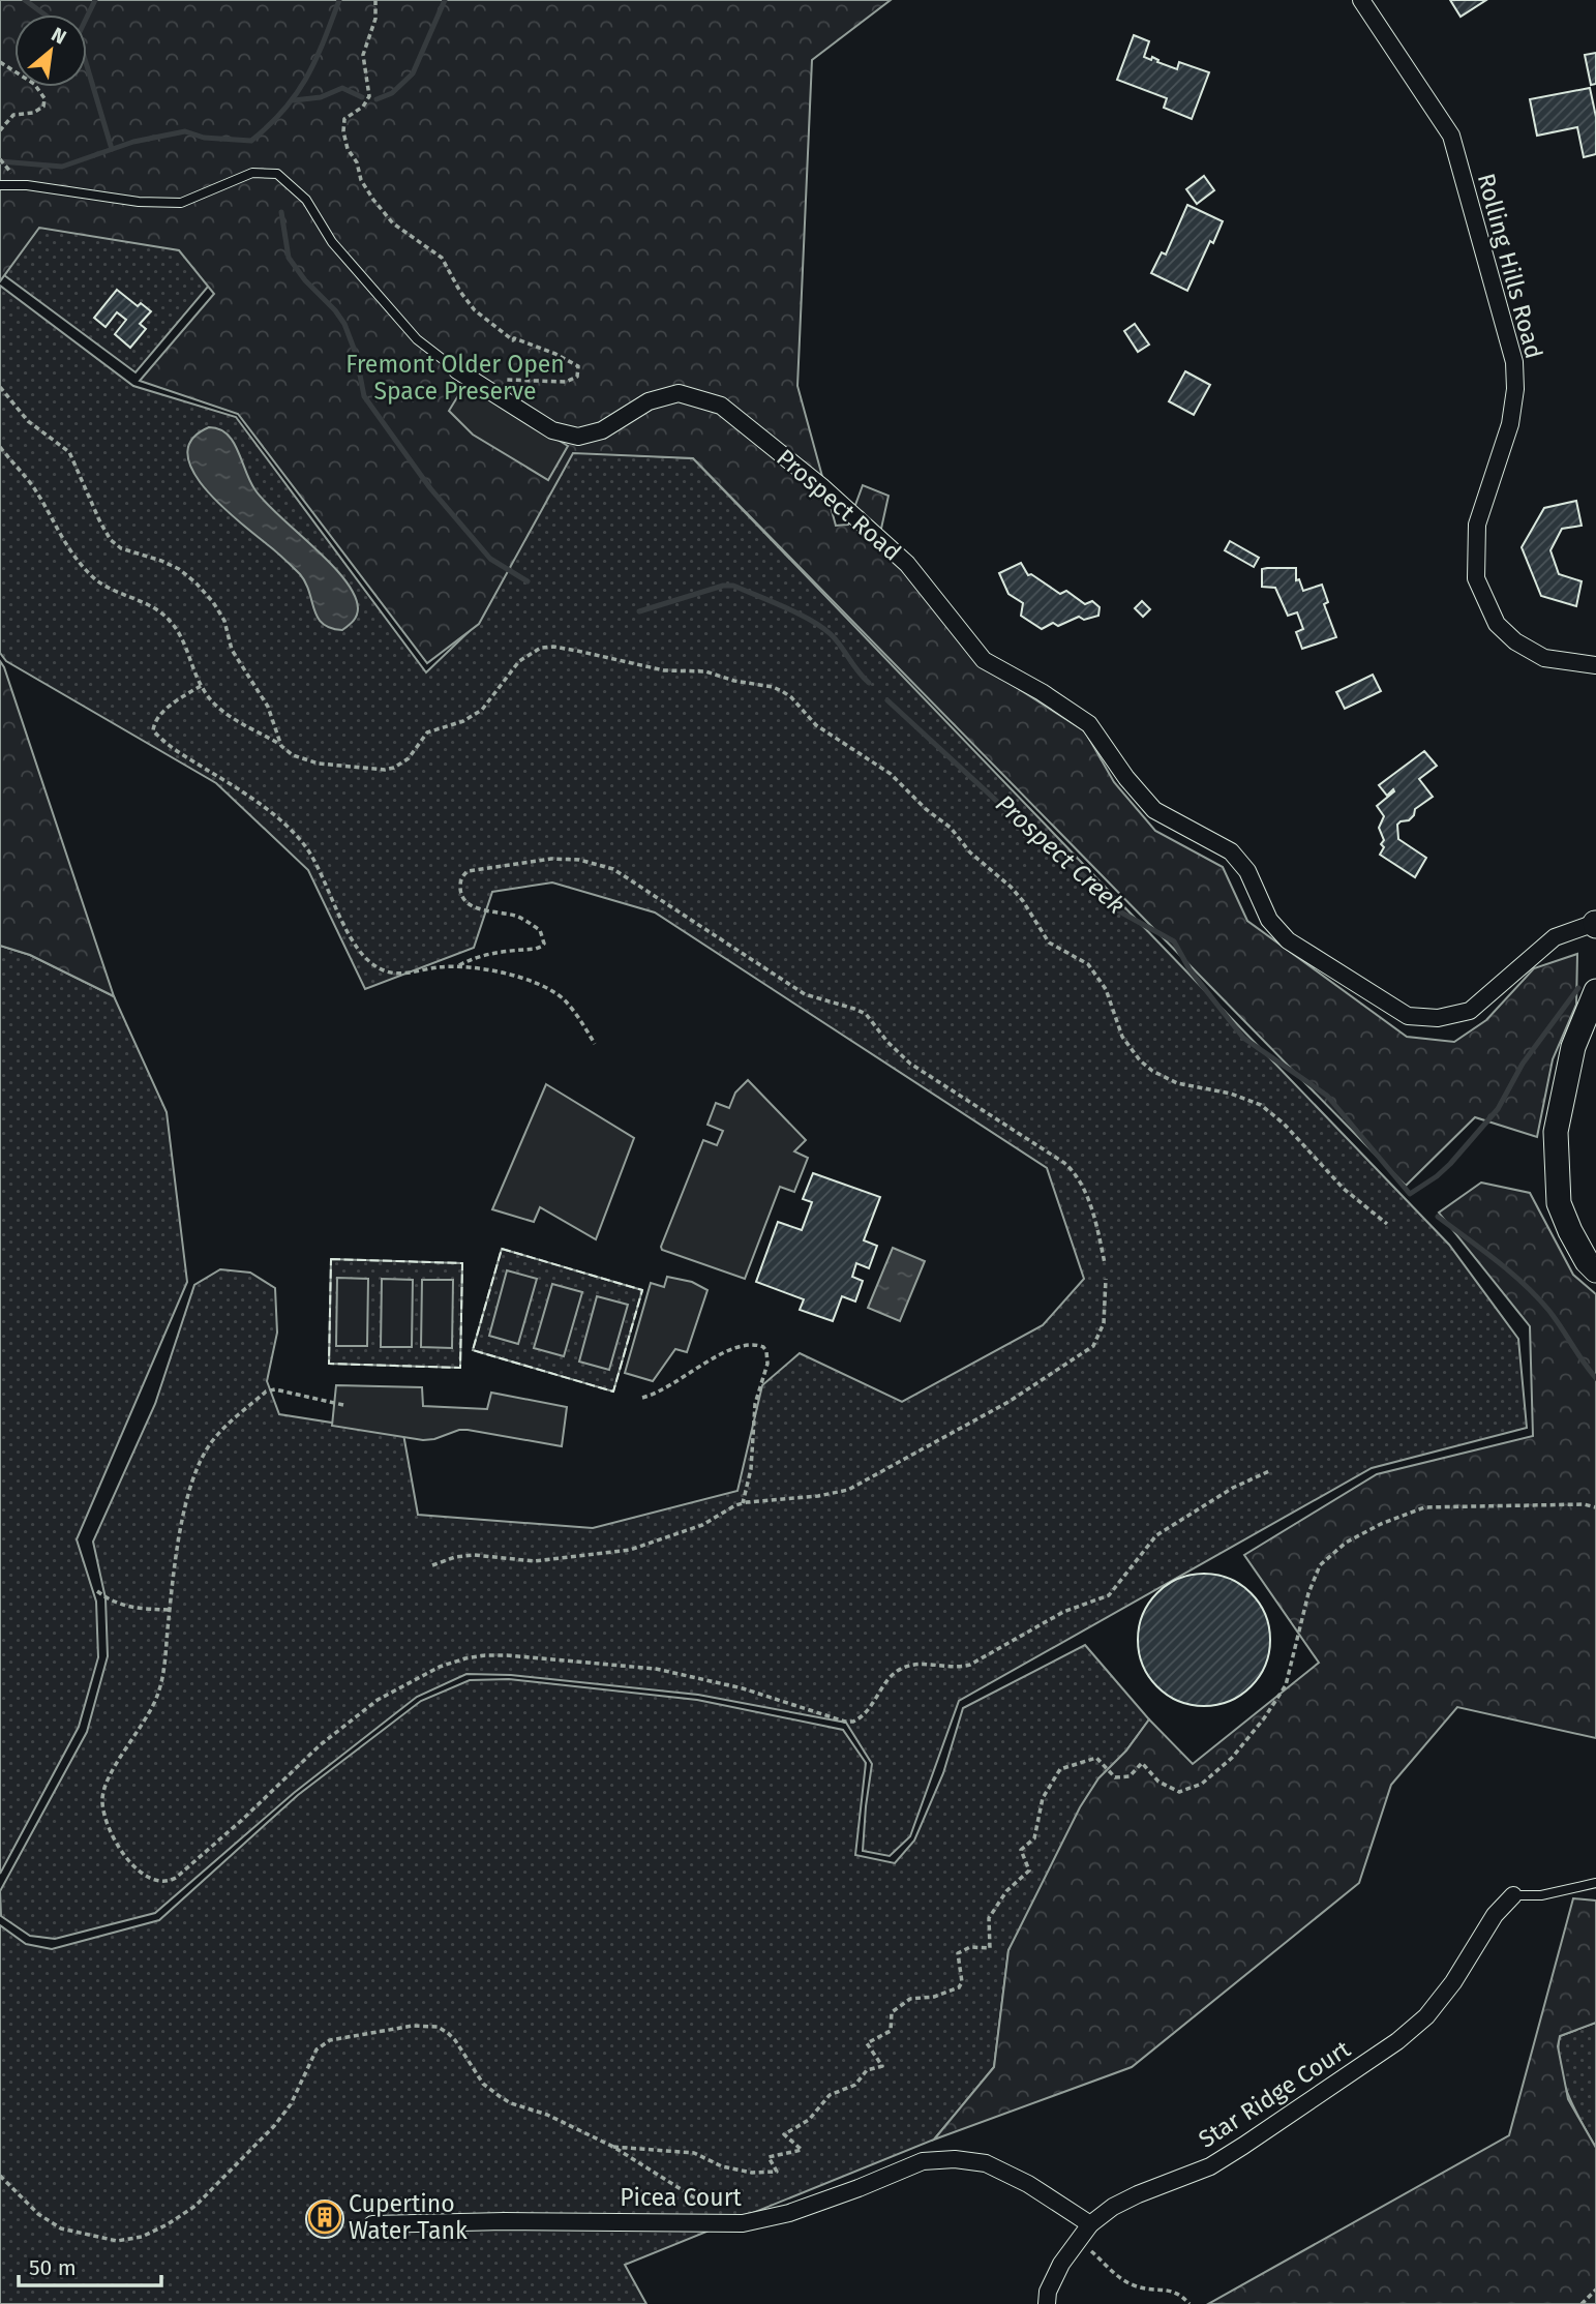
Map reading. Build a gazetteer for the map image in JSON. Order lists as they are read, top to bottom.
{
  "streets": {
    "street": [
      "Rolling Hills Road",
      "Prospect Road",
      "Star Ridge Court",
      "Picea Court"
    ]
  },
  "crossings": [
    ["Star Ridge Court", "Picea Court"]
  ],
  "water": ["Prospect Creek"],
  "parks": ["Fremont Older Open Space Preserve"],
  "places": {
    "building": ["Cupertino Water Tank"]
  },
  "scale_bar": "50 m",
  "north": "top right"
}
